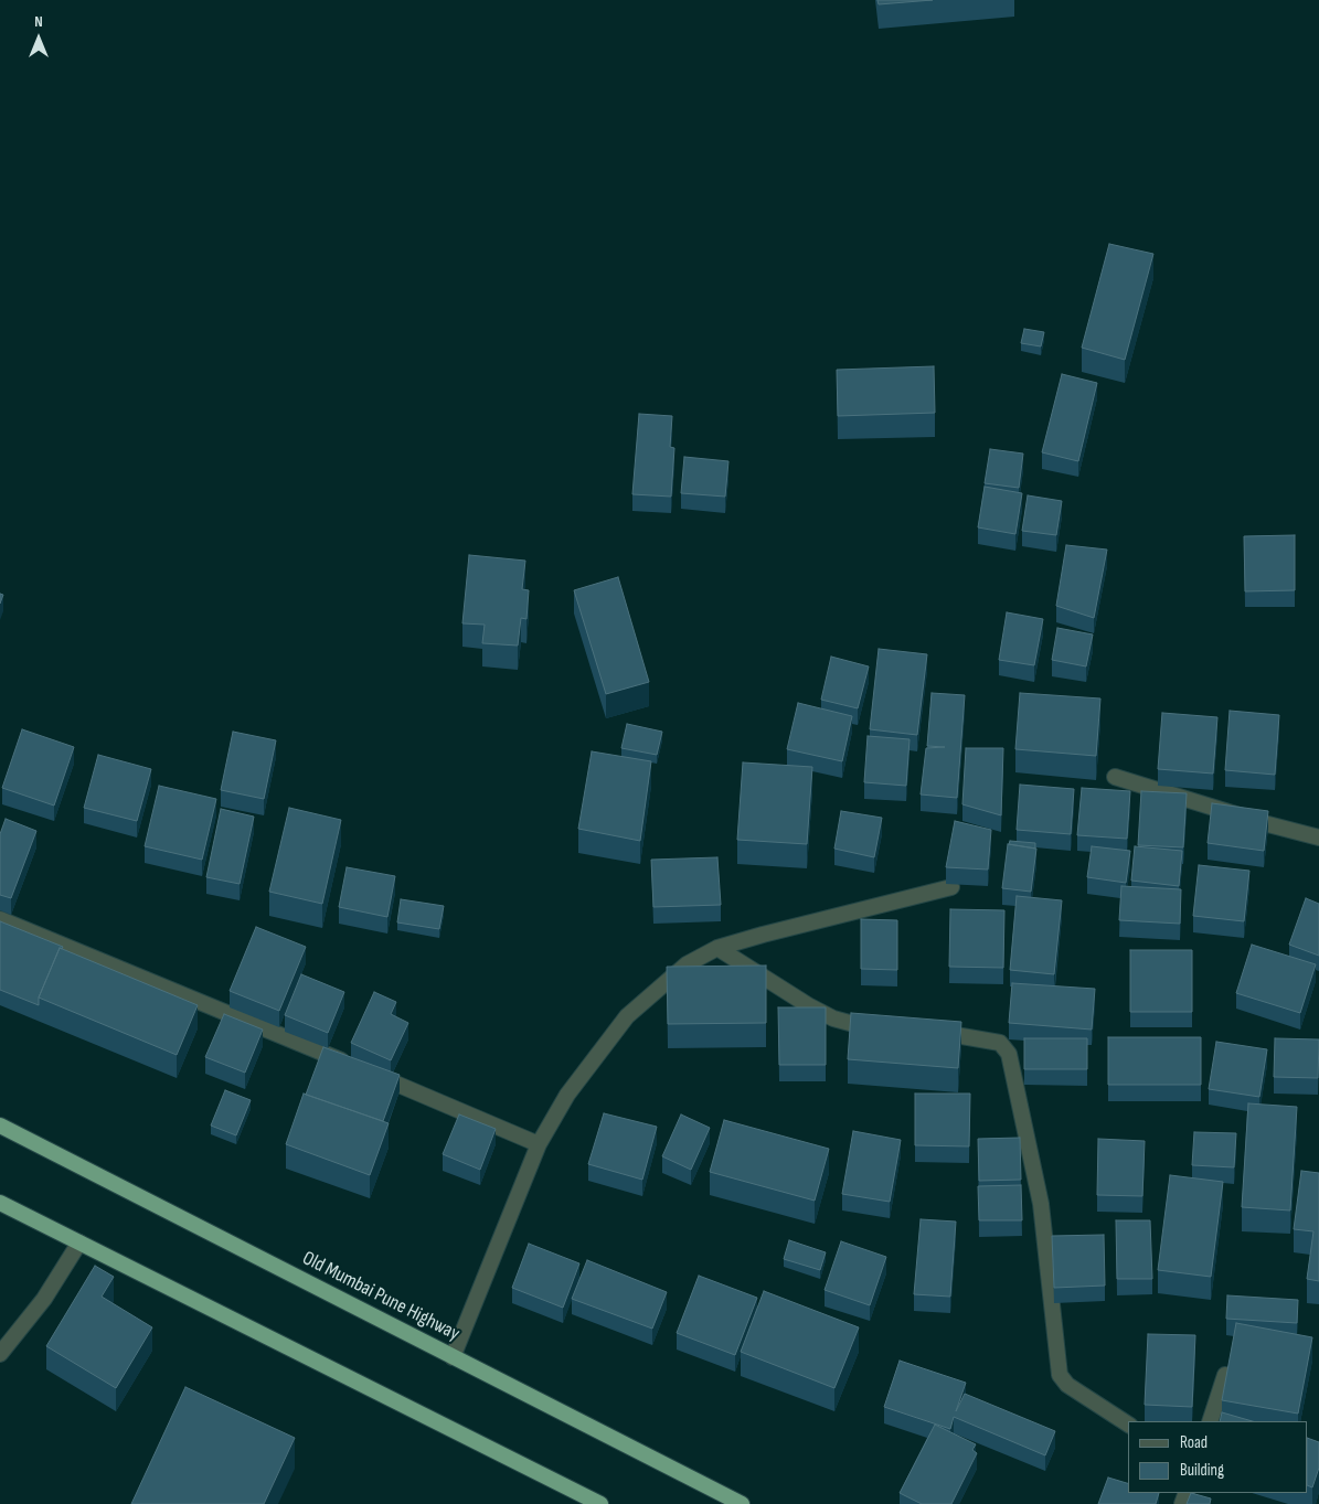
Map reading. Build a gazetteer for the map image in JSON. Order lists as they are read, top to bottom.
{
  "streets": {
    "highway": ["Old Mumbai Pune Highway"]
  },
  "legend": ["Road", "Building"],
  "north": "top"
}
